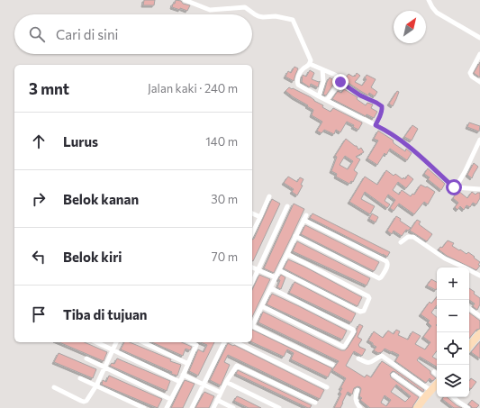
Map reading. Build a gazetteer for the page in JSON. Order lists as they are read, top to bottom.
{
  "north": "top right",
  "page": {
    "search": "Cari di sini",
    "heading": ["3 mnt", "Jalan kaki · 240 m"],
    "list": [
      ["Lurus", "140 m"],
      ["Belok kanan", "30 m"],
      ["Belok kiri", "70 m"],
      "Tiba di tujuan"
    ],
    "map_buttons": ["+", "−"]
  }
}
